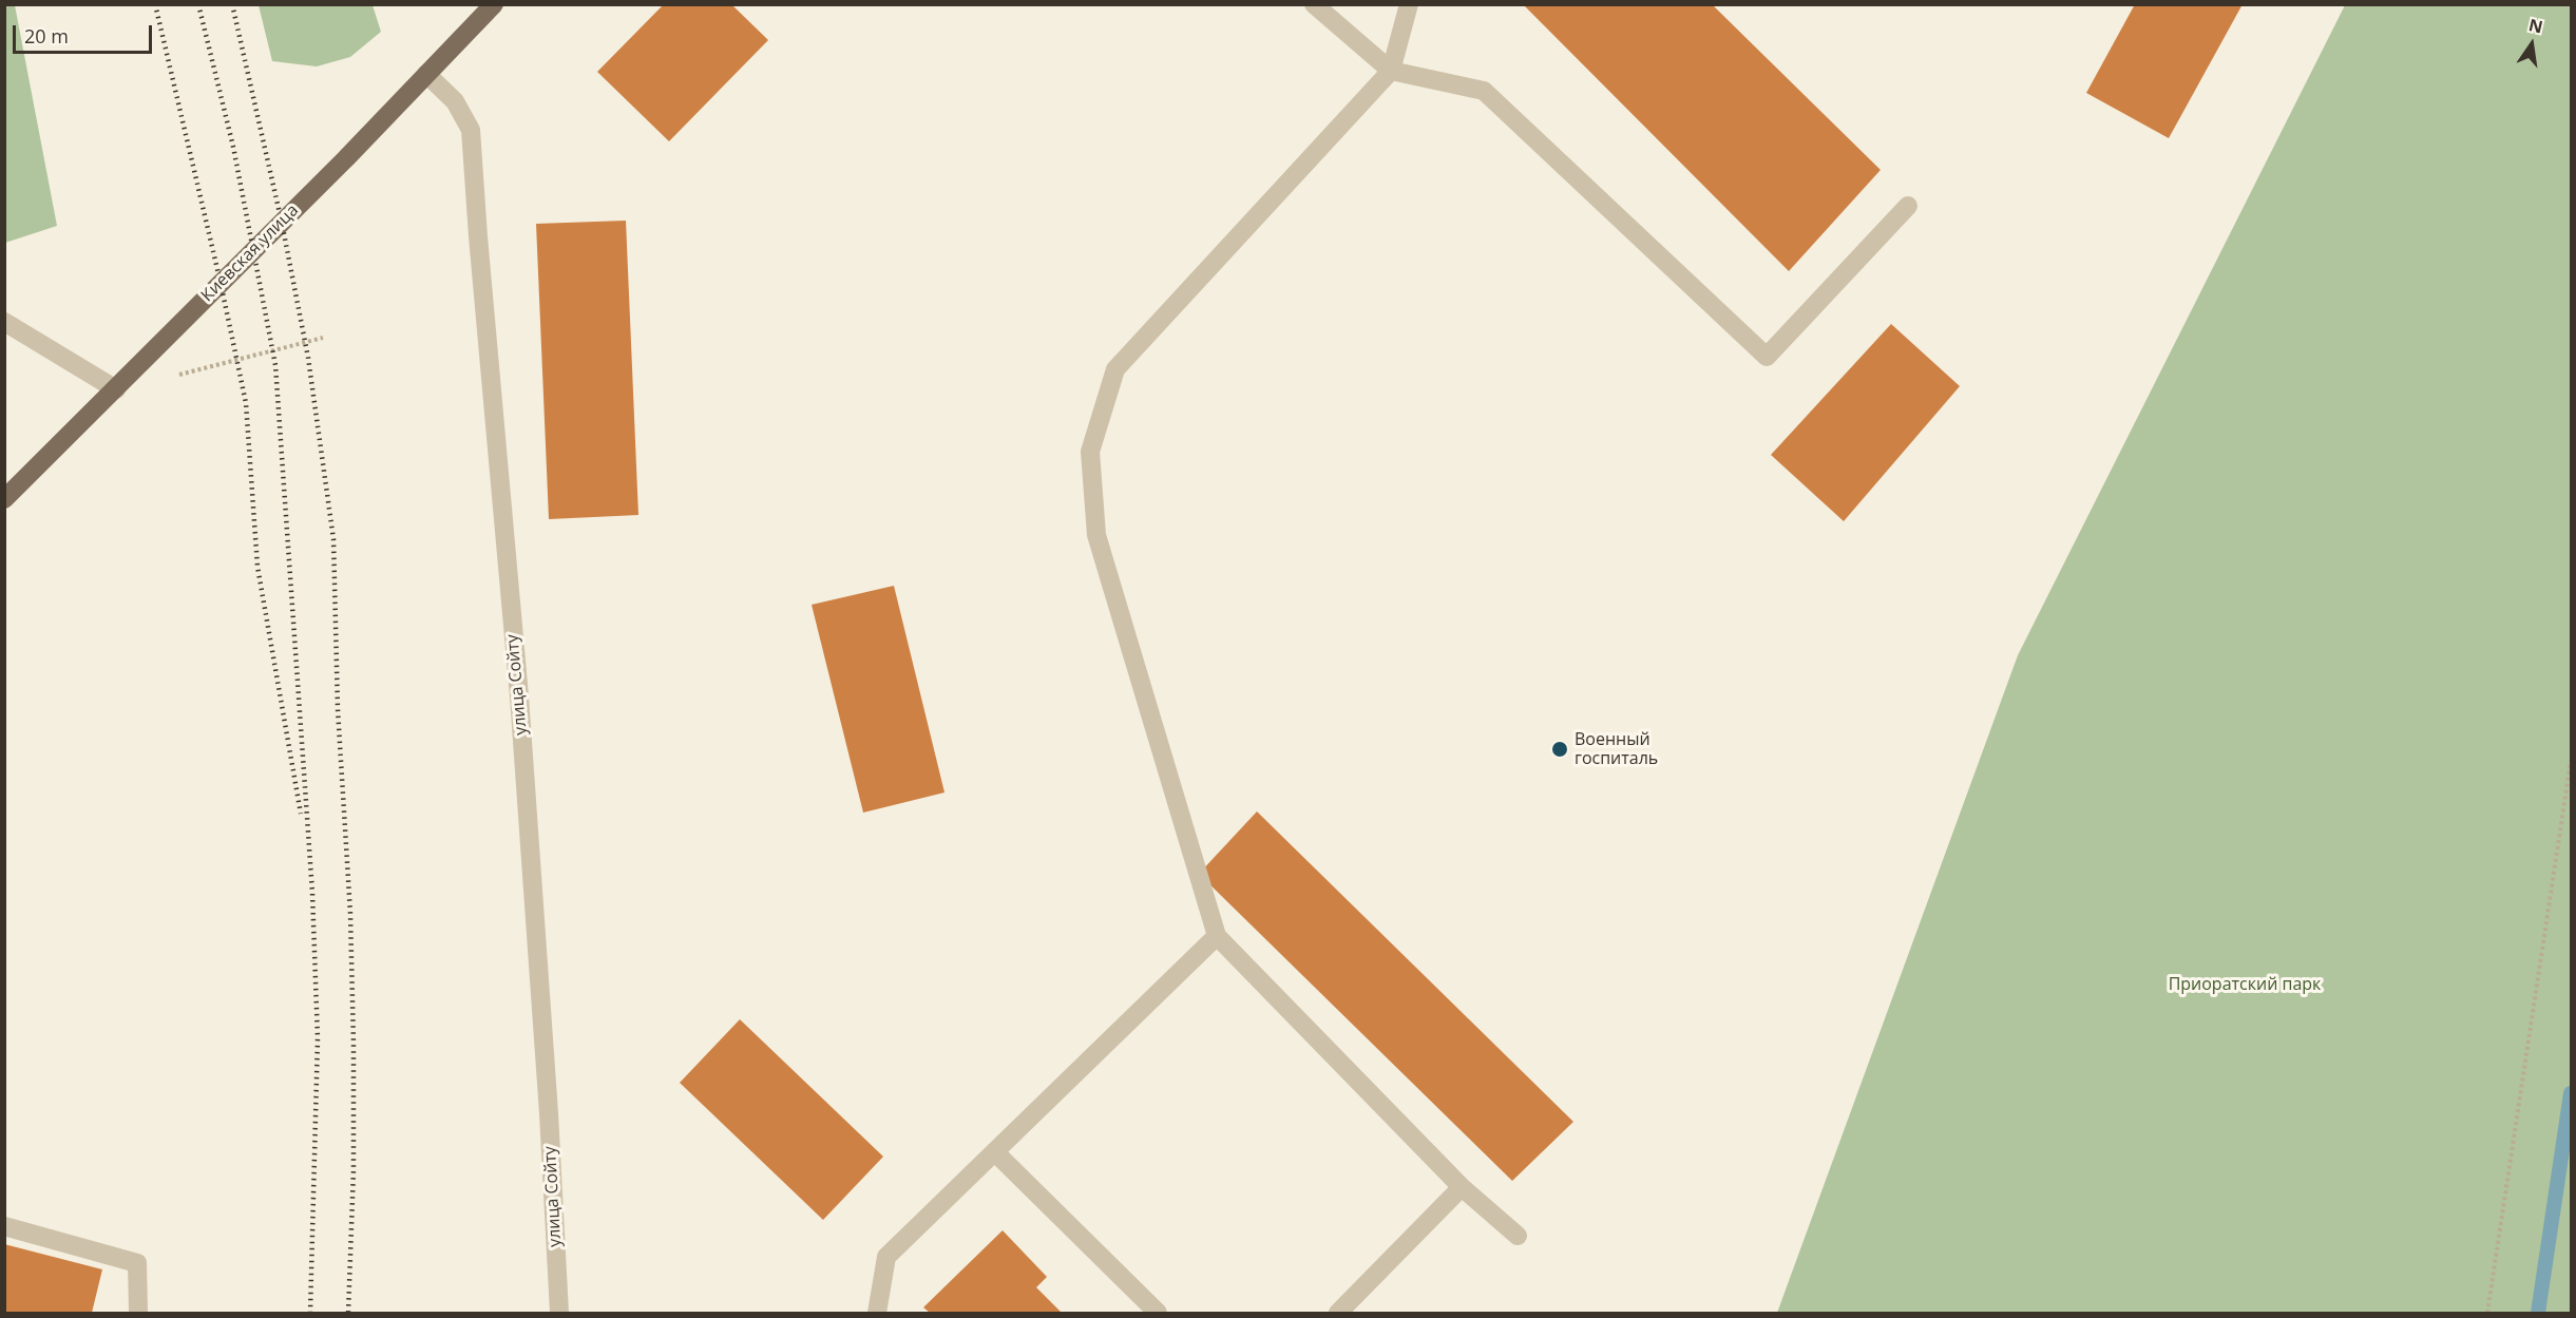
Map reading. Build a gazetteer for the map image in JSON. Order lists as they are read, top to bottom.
{
  "streets": {
    "main road": ["Киевская улица"],
    "street": ["улица Сойту"]
  },
  "crossings": [
    ["Киевская улица", "улица Сойту"]
  ],
  "parks": ["Приоратский парк"],
  "places": ["Военный госпиталь"],
  "scale_bar": "20 m",
  "north": "top"
}
